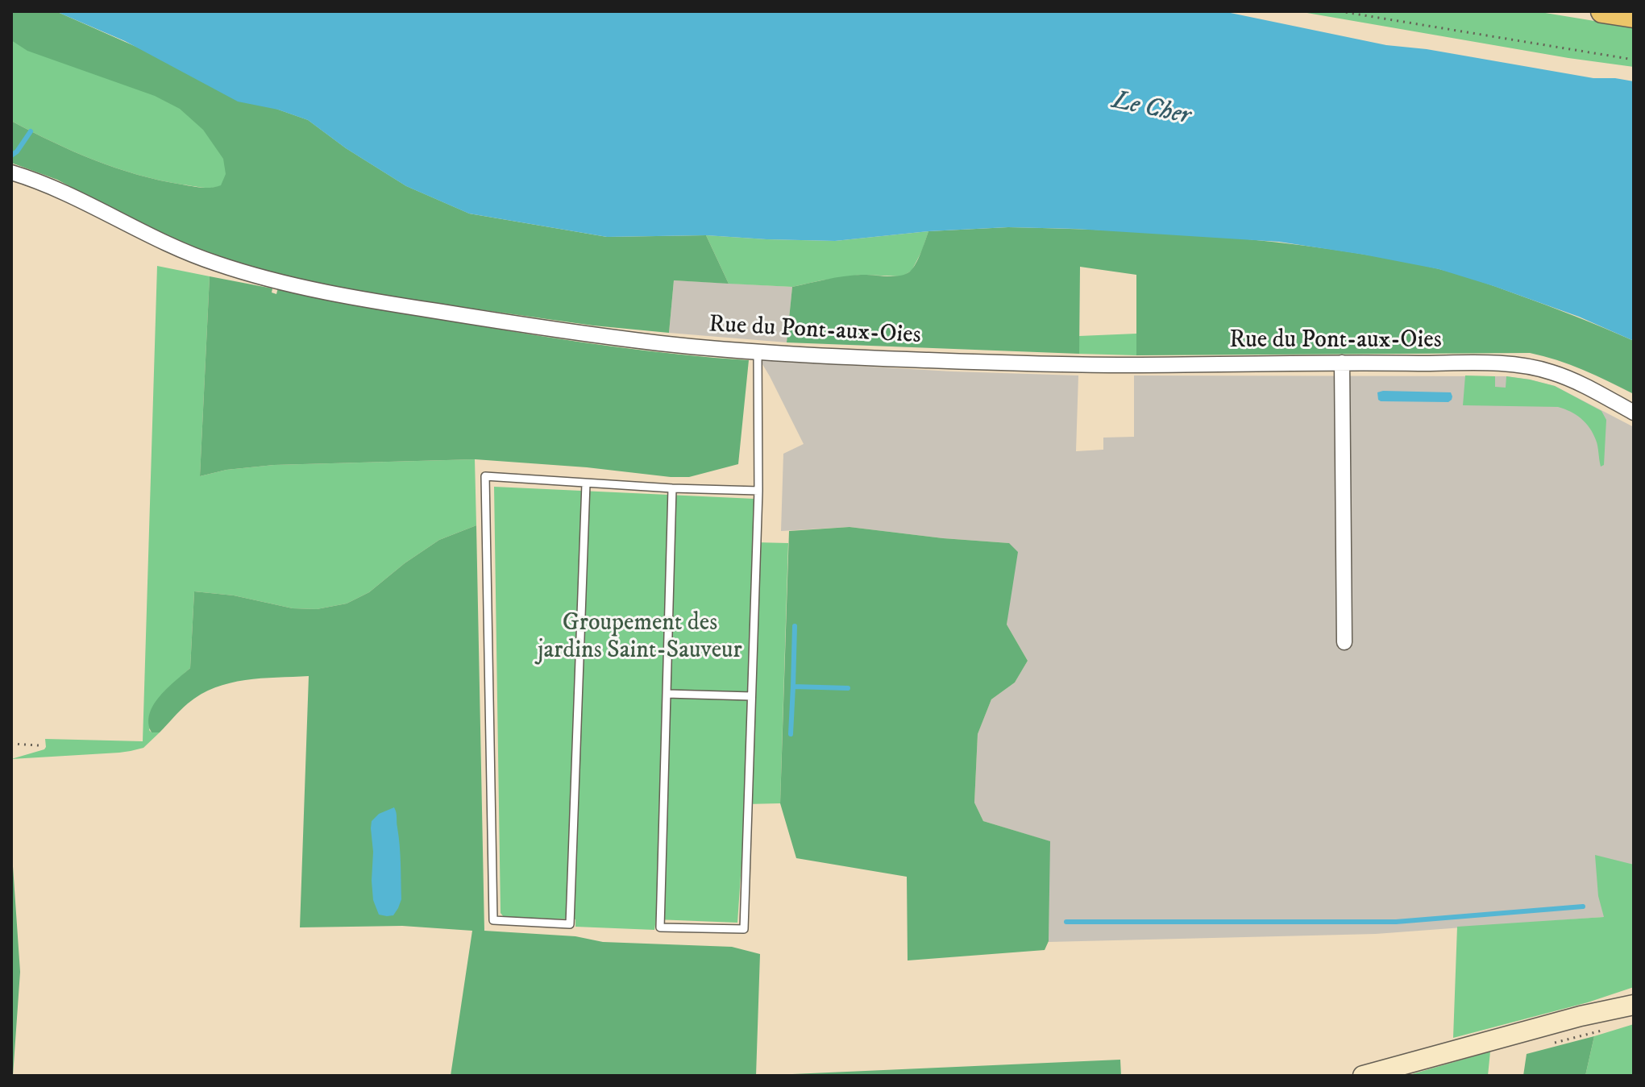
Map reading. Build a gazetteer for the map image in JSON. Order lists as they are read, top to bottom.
{
  "streets": {
    "street": ["Rue du Pont-aux-Oies"]
  },
  "water": ["Le Cher"],
  "parks": ["Groupement des jardins Saint-Sauveur"]
}
